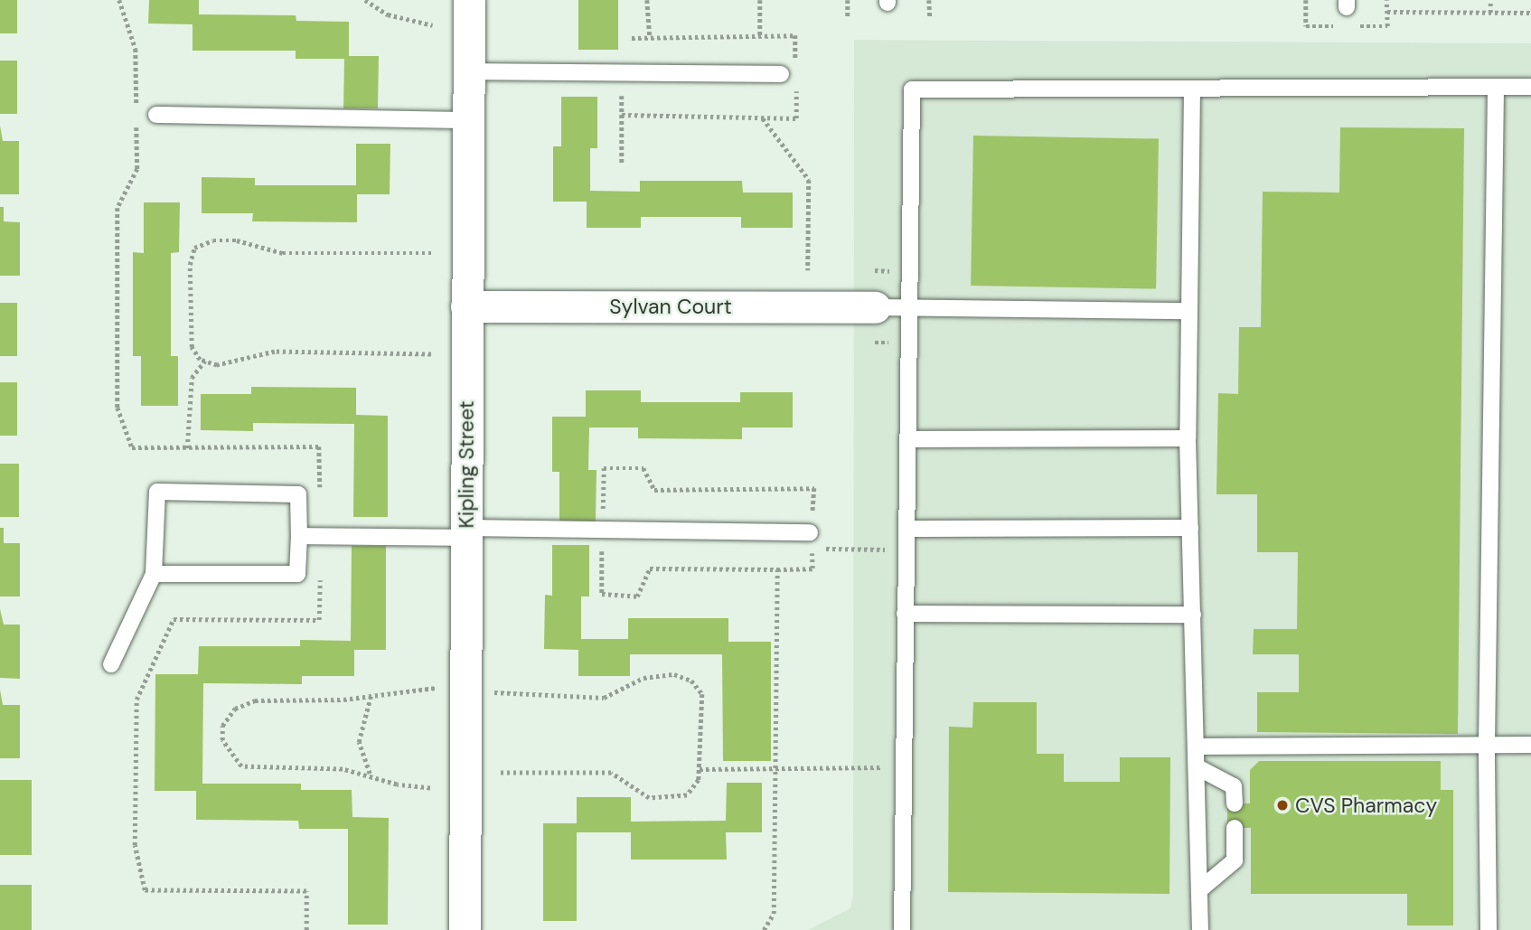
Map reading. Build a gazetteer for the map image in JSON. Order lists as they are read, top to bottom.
{
  "streets": {
    "street": ["Sylvan Court", "Kipling Street"]
  },
  "crossings": [
    ["Sylvan Court", "Kipling Street"]
  ],
  "places": ["CVS Pharmacy"]
}
